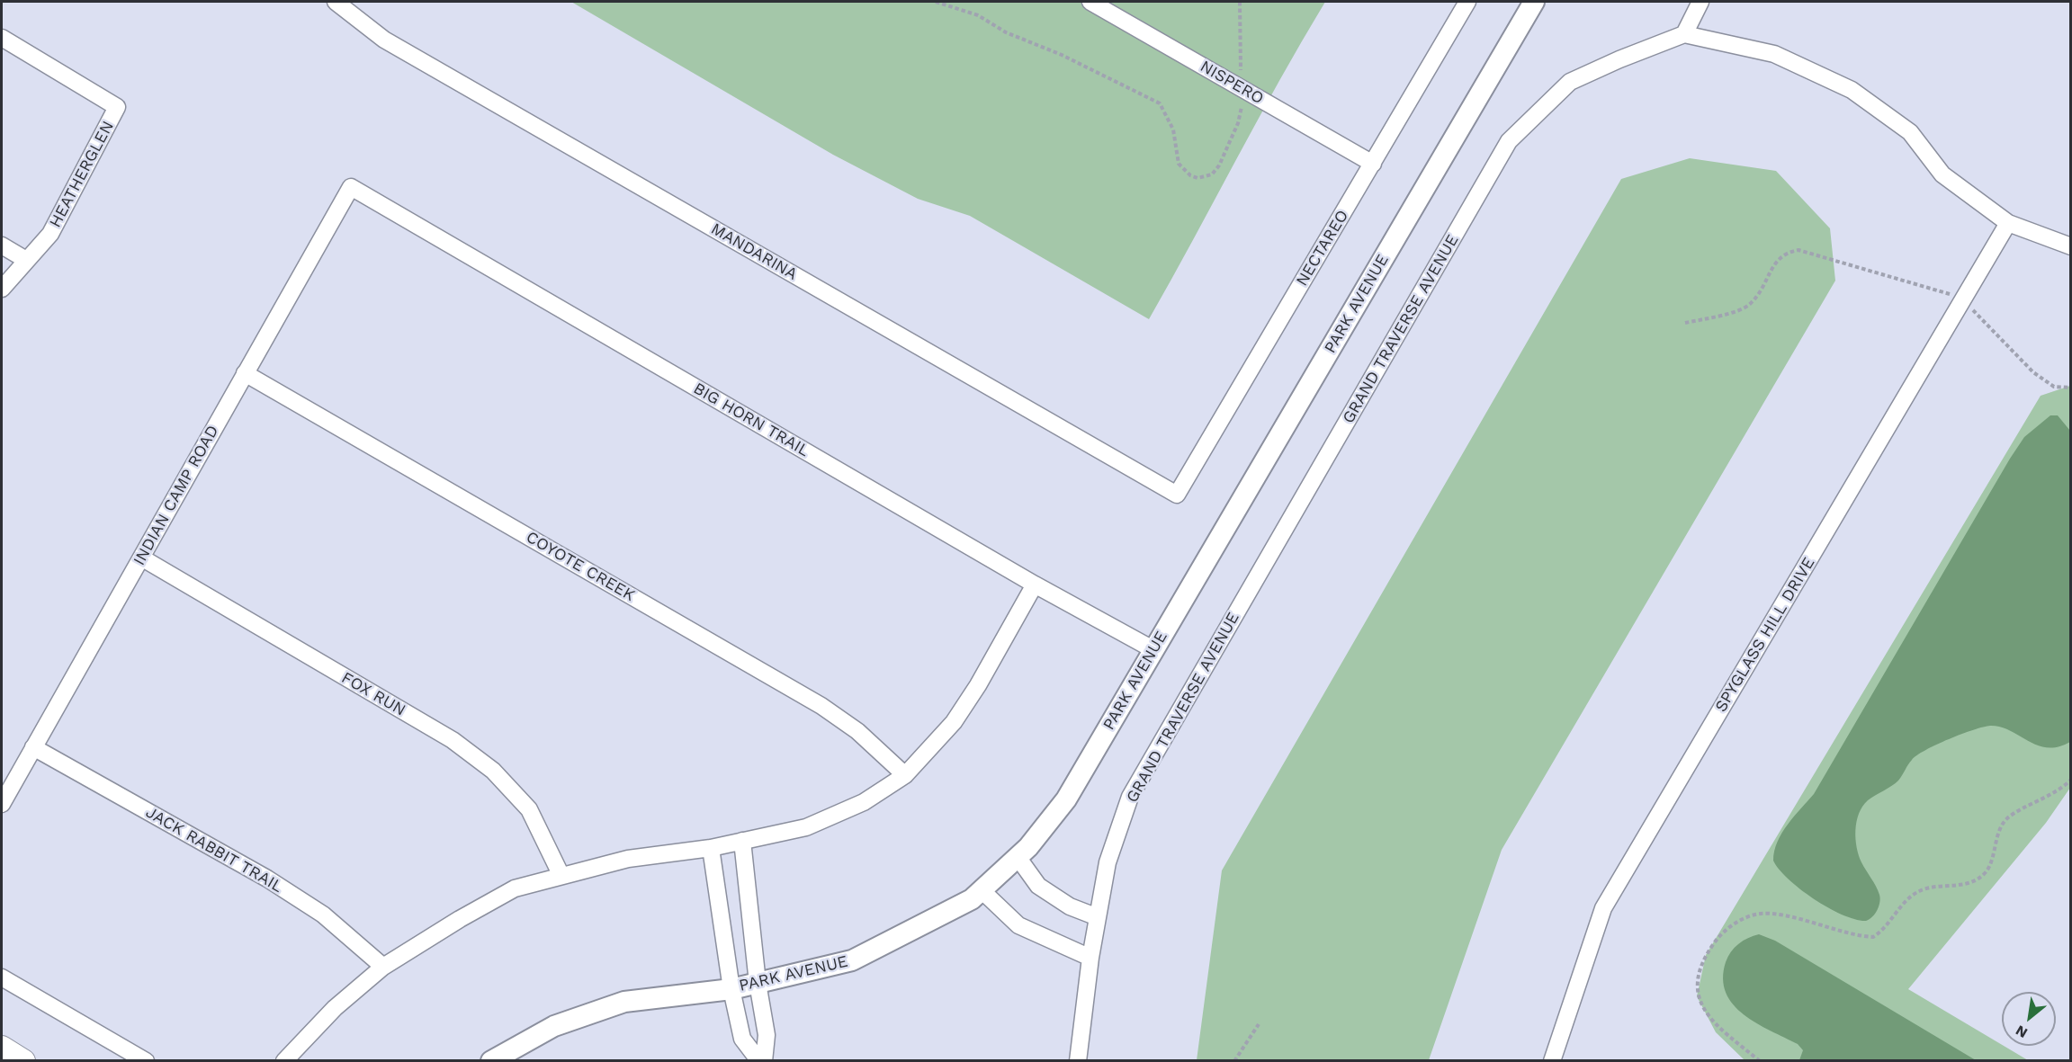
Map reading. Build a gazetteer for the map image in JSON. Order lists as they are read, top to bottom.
{
  "streets": {
    "street": [
      "NISPERO",
      "HEATHERGLEN",
      "NECTAREO",
      "MANDARINA",
      "PARK AVENUE",
      "GRAND TRAVERSE AVENUE",
      "BIG HORN TRAIL",
      "INDIAN CAMP ROAD",
      "COYOTE CREEK",
      "SPYGLASS HILL DRIVE",
      "FOX RUN",
      "JACK RABBIT TRAIL"
    ]
  },
  "crossings": [
    ["NISPERO", "NECTAREO"],
    ["NECTAREO", "MANDARINA"],
    ["PARK AVENUE", "BIG HORN TRAIL"],
    ["BIG HORN TRAIL", "INDIAN CAMP ROAD"],
    ["INDIAN CAMP ROAD", "COYOTE CREEK"],
    ["INDIAN CAMP ROAD", "FOX RUN"],
    ["INDIAN CAMP ROAD", "JACK RABBIT TRAIL"]
  ],
  "north": "bottom left"
}
